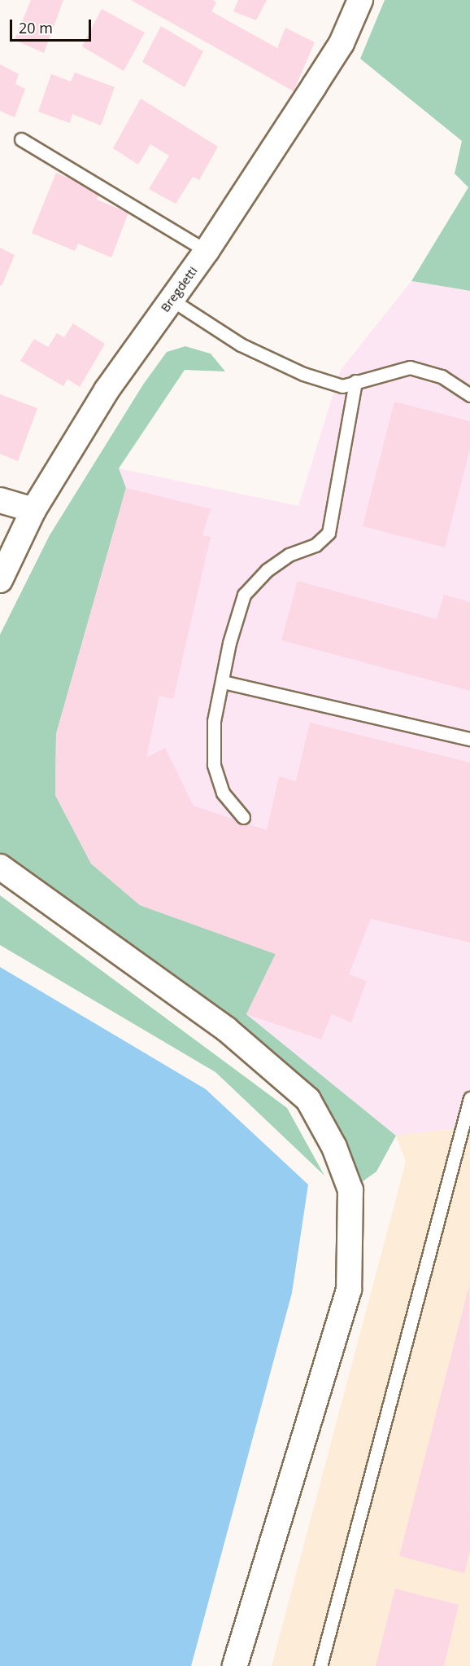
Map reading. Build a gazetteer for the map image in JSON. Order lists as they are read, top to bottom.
{
  "streets": {
    "street": ["Bregdetti"]
  },
  "scale_bar": "20 m"
}
